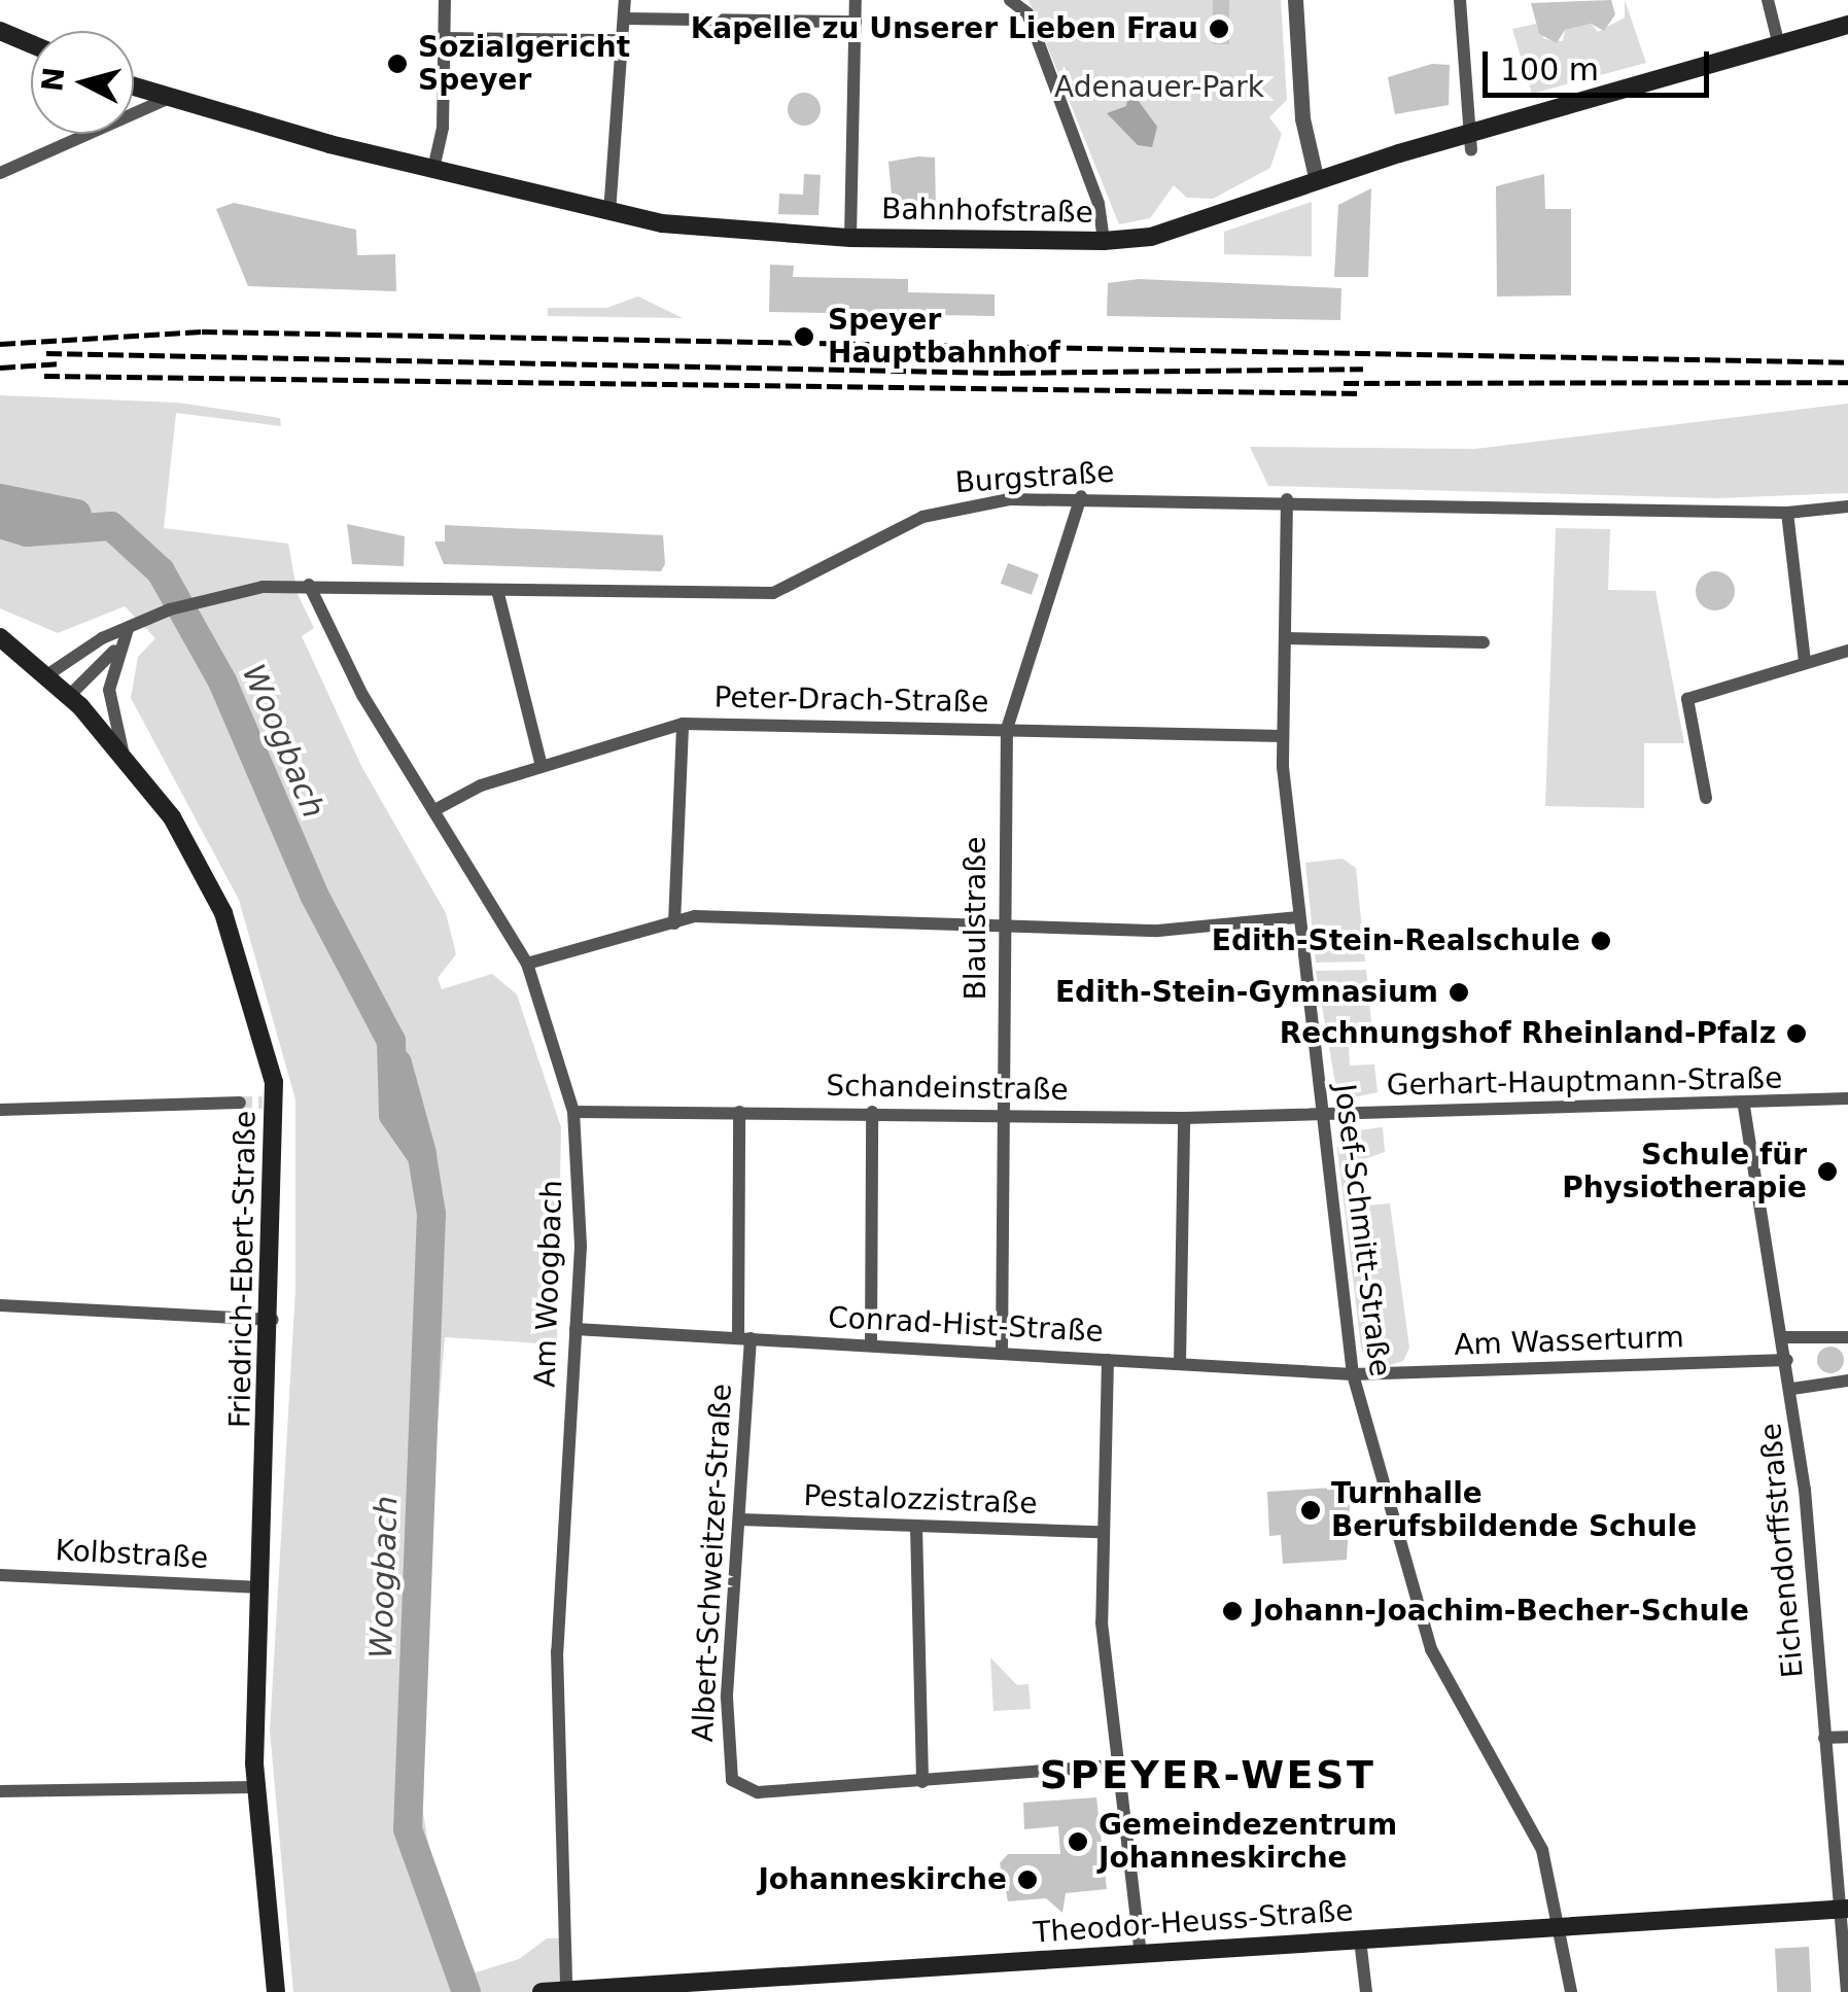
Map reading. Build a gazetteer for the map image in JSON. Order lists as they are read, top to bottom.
{
  "streets": {
    "main road": ["Bahnhofstraße", "Friedrich-Ebert-Straße", "Theodor-Heuss-Straße"],
    "street": [
      "Burgstraße",
      "Peter-Drach-Straße",
      "Blaulstraße",
      "Gerhart-Hauptmann-Straße",
      "Schandeinstraße",
      "Josef-Schmitt-Straße",
      "Am Woogbach",
      "Conrad-Hist-Straße",
      "Am Wasserturm",
      "Pestalozzistraße",
      "Eichendorffstraße",
      "Kolbstraße",
      "Albert-Schweitzer-Straße"
    ]
  },
  "crossings": [
    ["Burgstraße", "Blaulstraße"],
    ["Burgstraße", "Josef-Schmitt-Straße"],
    ["Burgstraße", "Friedrich-Ebert-Straße"],
    ["Burgstraße", "Am Woogbach"],
    ["Peter-Drach-Straße", "Blaulstraße"],
    ["Peter-Drach-Straße", "Josef-Schmitt-Straße"],
    ["Peter-Drach-Straße", "Am Woogbach"],
    ["Blaulstraße", "Schandeinstraße"],
    ["Blaulstraße", "Conrad-Hist-Straße"],
    ["Gerhart-Hauptmann-Straße", "Schandeinstraße"],
    ["Gerhart-Hauptmann-Straße", "Josef-Schmitt-Straße"],
    ["Gerhart-Hauptmann-Straße", "Eichendorffstraße"],
    ["Schandeinstraße", "Josef-Schmitt-Straße"],
    ["Schandeinstraße", "Am Woogbach"],
    ["Schandeinstraße", "Albert-Schweitzer-Straße"],
    ["Josef-Schmitt-Straße", "Conrad-Hist-Straße"],
    ["Josef-Schmitt-Straße", "Am Wasserturm"],
    ["Josef-Schmitt-Straße", "Theodor-Heuss-Straße"],
    ["Friedrich-Ebert-Straße", "Kolbstraße"],
    ["Am Woogbach", "Conrad-Hist-Straße"],
    ["Am Woogbach", "Theodor-Heuss-Straße"],
    ["Conrad-Hist-Straße", "Am Wasserturm"],
    ["Conrad-Hist-Straße", "Albert-Schweitzer-Straße"],
    ["Am Wasserturm", "Eichendorffstraße"],
    ["Pestalozzistraße", "Albert-Schweitzer-Straße"],
    ["Eichendorffstraße", "Theodor-Heuss-Straße"]
  ],
  "districts": ["SPEYER-WEST"],
  "water": ["Woogbach"],
  "parks": ["Adenauer-Park"],
  "places": [
    "Kapelle zu Unserer Lieben Frau",
    "Sozialgericht Speyer",
    "Speyer Hauptbahnhof",
    "Edith-Stein-Realschule",
    "Edith-Stein-Gymnasium",
    "Rechnungshof Rheinland-Pfalz",
    "Schule für Physiotherapie",
    "Turnhalle Berufsbildende Schule",
    "Johann-Joachim-Becher-Schule",
    "Gemeindezentrum Johanneskirche",
    "Johanneskirche"
  ],
  "scale_bar": "100 m",
  "north": "left"
}
